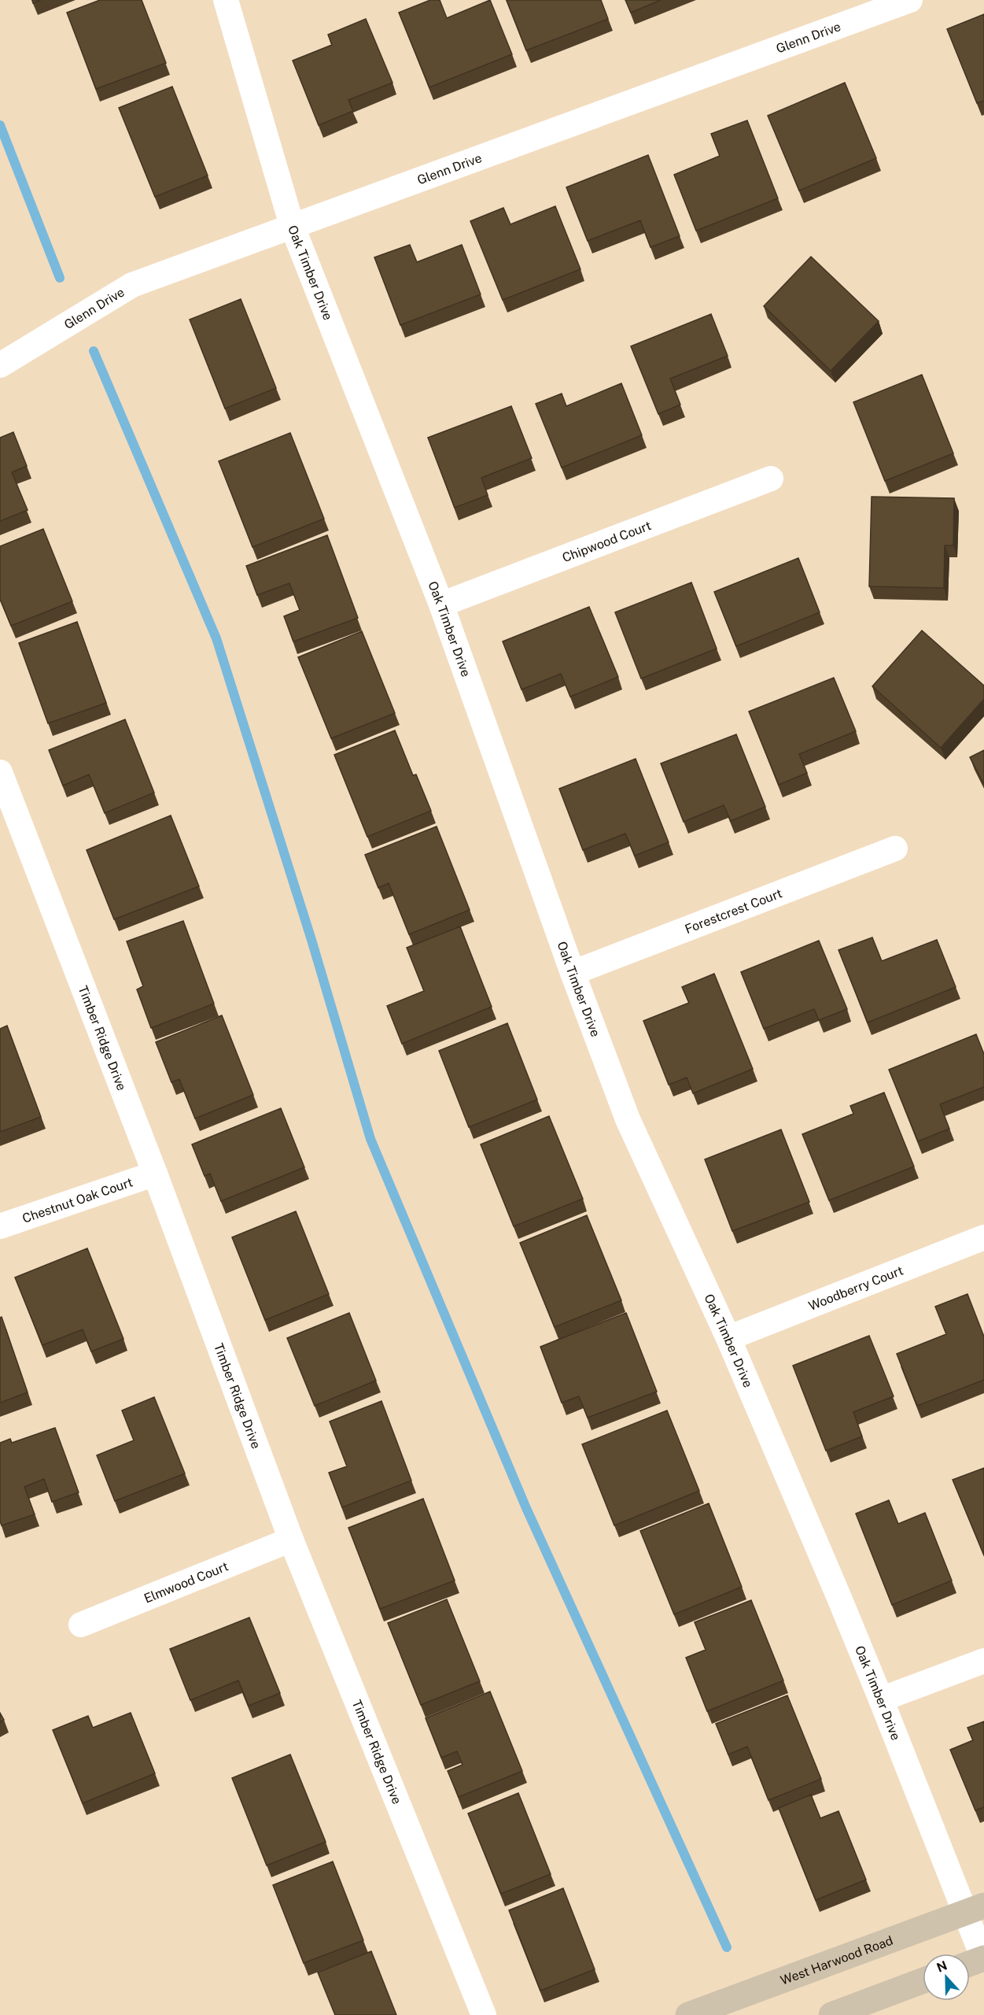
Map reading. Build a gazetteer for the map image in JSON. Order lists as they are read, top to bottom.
{
  "streets": {
    "main road": ["West Harwood Road"],
    "street": [
      "Glenn Drive",
      "Oak Timber Drive",
      "Chipwood Court",
      "Forestcrest Court",
      "Timber Ridge Drive",
      "Chestnut Oak Court",
      "Woodberry Court",
      "Elmwood Court"
    ]
  },
  "crossings": [
    ["Glenn Drive", "Oak Timber Drive"],
    ["Oak Timber Drive", "Chipwood Court"],
    ["Oak Timber Drive", "Forestcrest Court"],
    ["Oak Timber Drive", "Woodberry Court"],
    ["Oak Timber Drive", "West Harwood Road"],
    ["Timber Ridge Drive", "Chestnut Oak Court"],
    ["Timber Ridge Drive", "Elmwood Court"]
  ],
  "north": "top"
}
